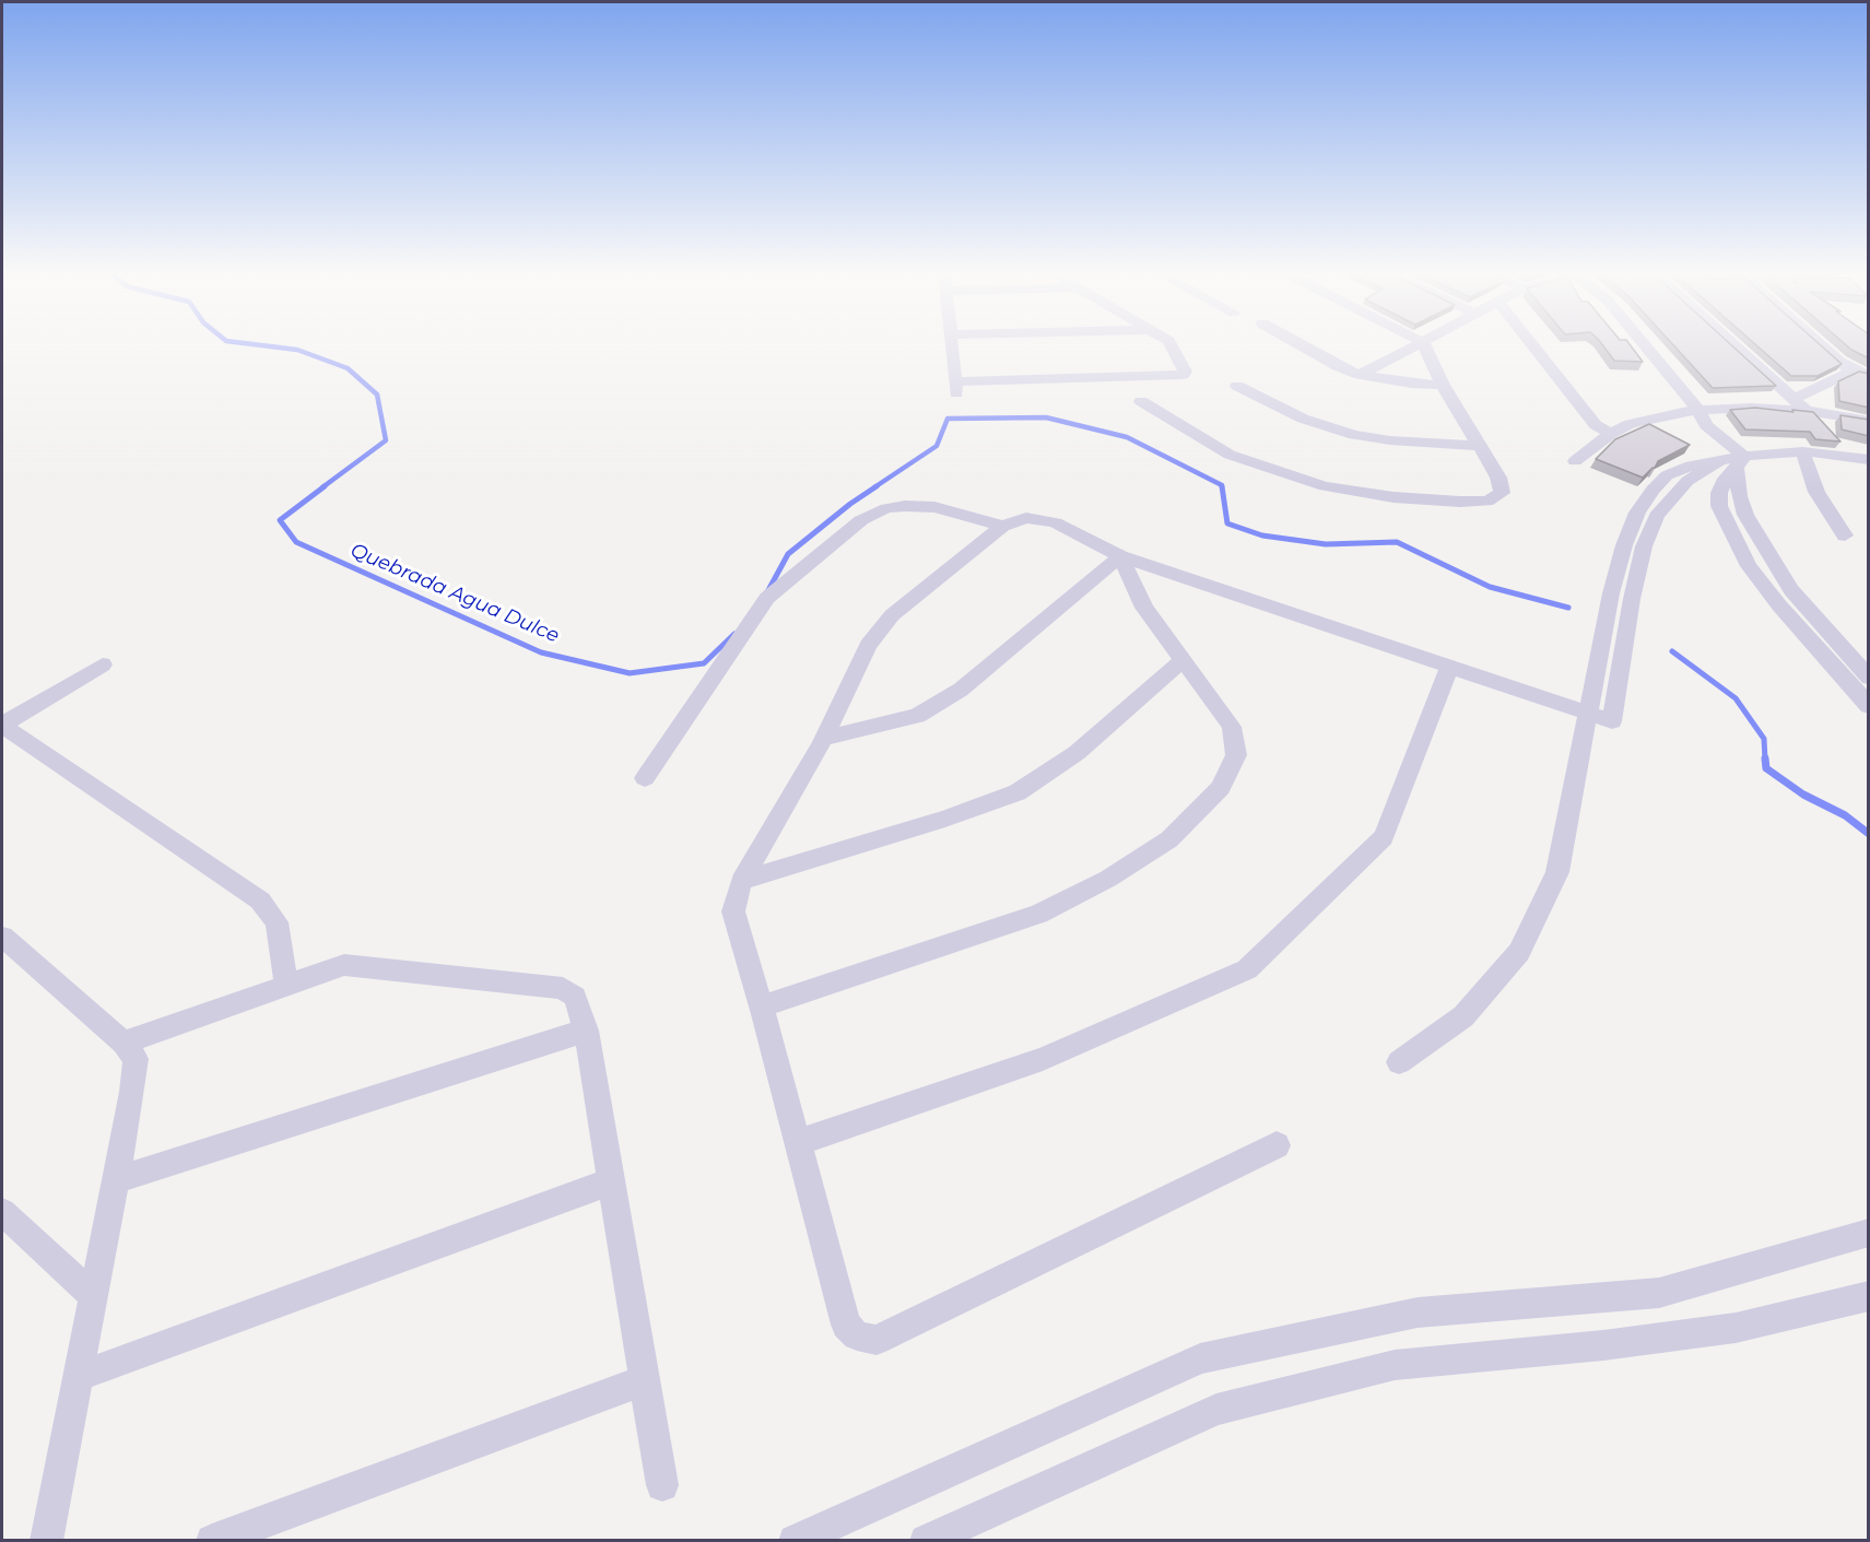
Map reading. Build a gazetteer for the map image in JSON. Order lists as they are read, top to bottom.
{
  "water": ["Quebrada Agua Dulce"]
}
